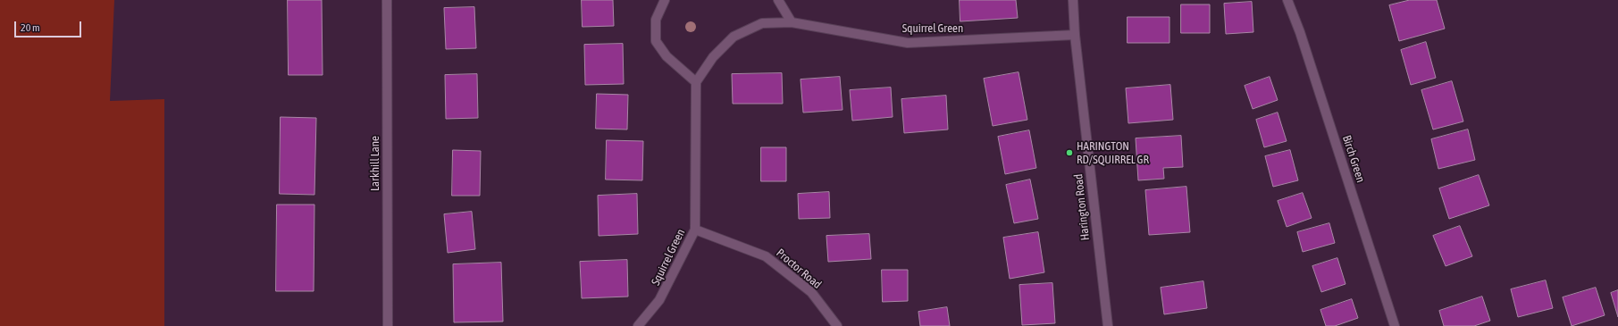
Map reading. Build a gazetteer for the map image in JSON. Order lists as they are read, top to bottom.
{
  "streets": {
    "street": [
      "Squirrel Green",
      "Birch Green",
      "Larkhill Lane",
      "Harington Road",
      "Proctor Road"
    ]
  },
  "crossings": [
    ["Squirrel Green", "Harington Road"],
    ["Squirrel Green", "Proctor Road"]
  ],
  "places": ["HARINGTON RD/SQUIRREL GR"],
  "scale_bar": "20 m"
}
